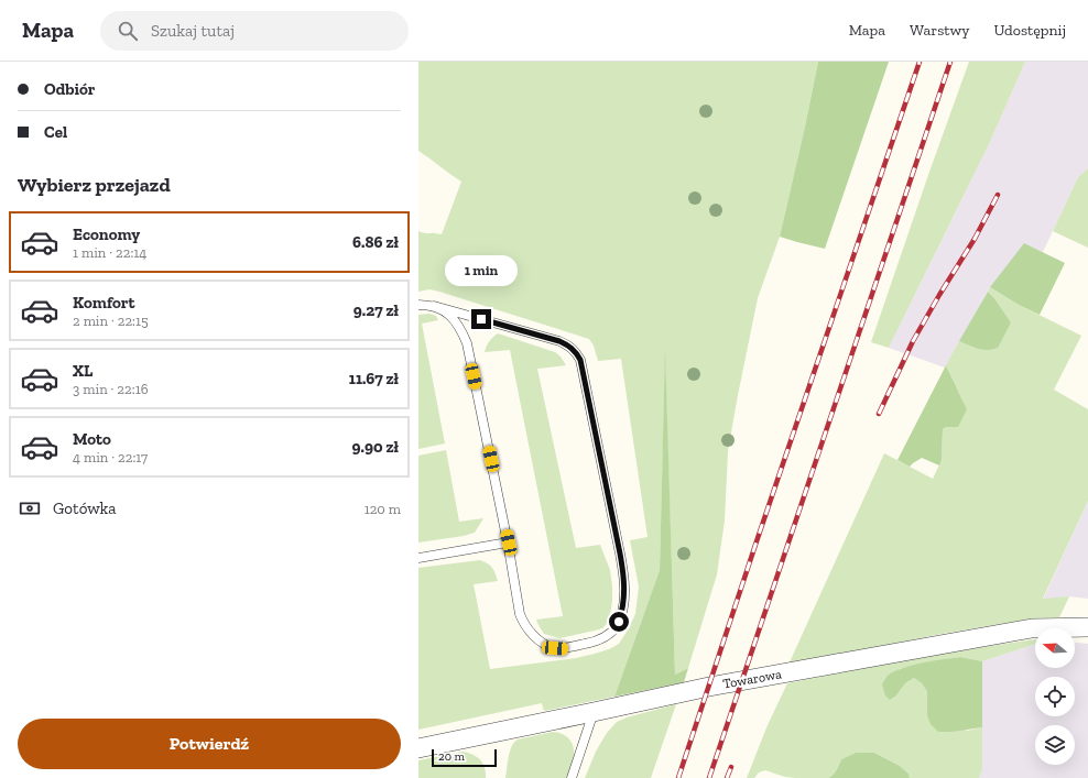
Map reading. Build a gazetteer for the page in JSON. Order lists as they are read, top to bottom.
{
  "streets": {
    "street": ["Towarowa"]
  },
  "scale_bar": "20 m",
  "north": "left",
  "page": {
    "header": "Mapa",
    "search": "Szukaj tutaj",
    "nav": ["Mapa", "Warstwy", "Udostępnij"],
    "banner": ["Odbiór", "Cel"],
    "heading": "Wybierz przejazd",
    "list": [
      {
        "name": "Economy",
        "note": "1 min · 22:14",
        "value": "6.86 zł"
      },
      {
        "name": "Komfort",
        "note": "2 min · 22:15",
        "value": "9.27 zł"
      },
      {
        "name": "XL",
        "note": "3 min · 22:16",
        "value": "11.67 zł"
      },
      {
        "name": "Moto",
        "note": "4 min · 22:17",
        "value": "9.90 zł"
      }
    ],
    "bubble": "1 min",
    "pay": ["Gotówka", "120 m"],
    "buttons": "Potwierdź",
    "scale": "20 m"
  }
}
